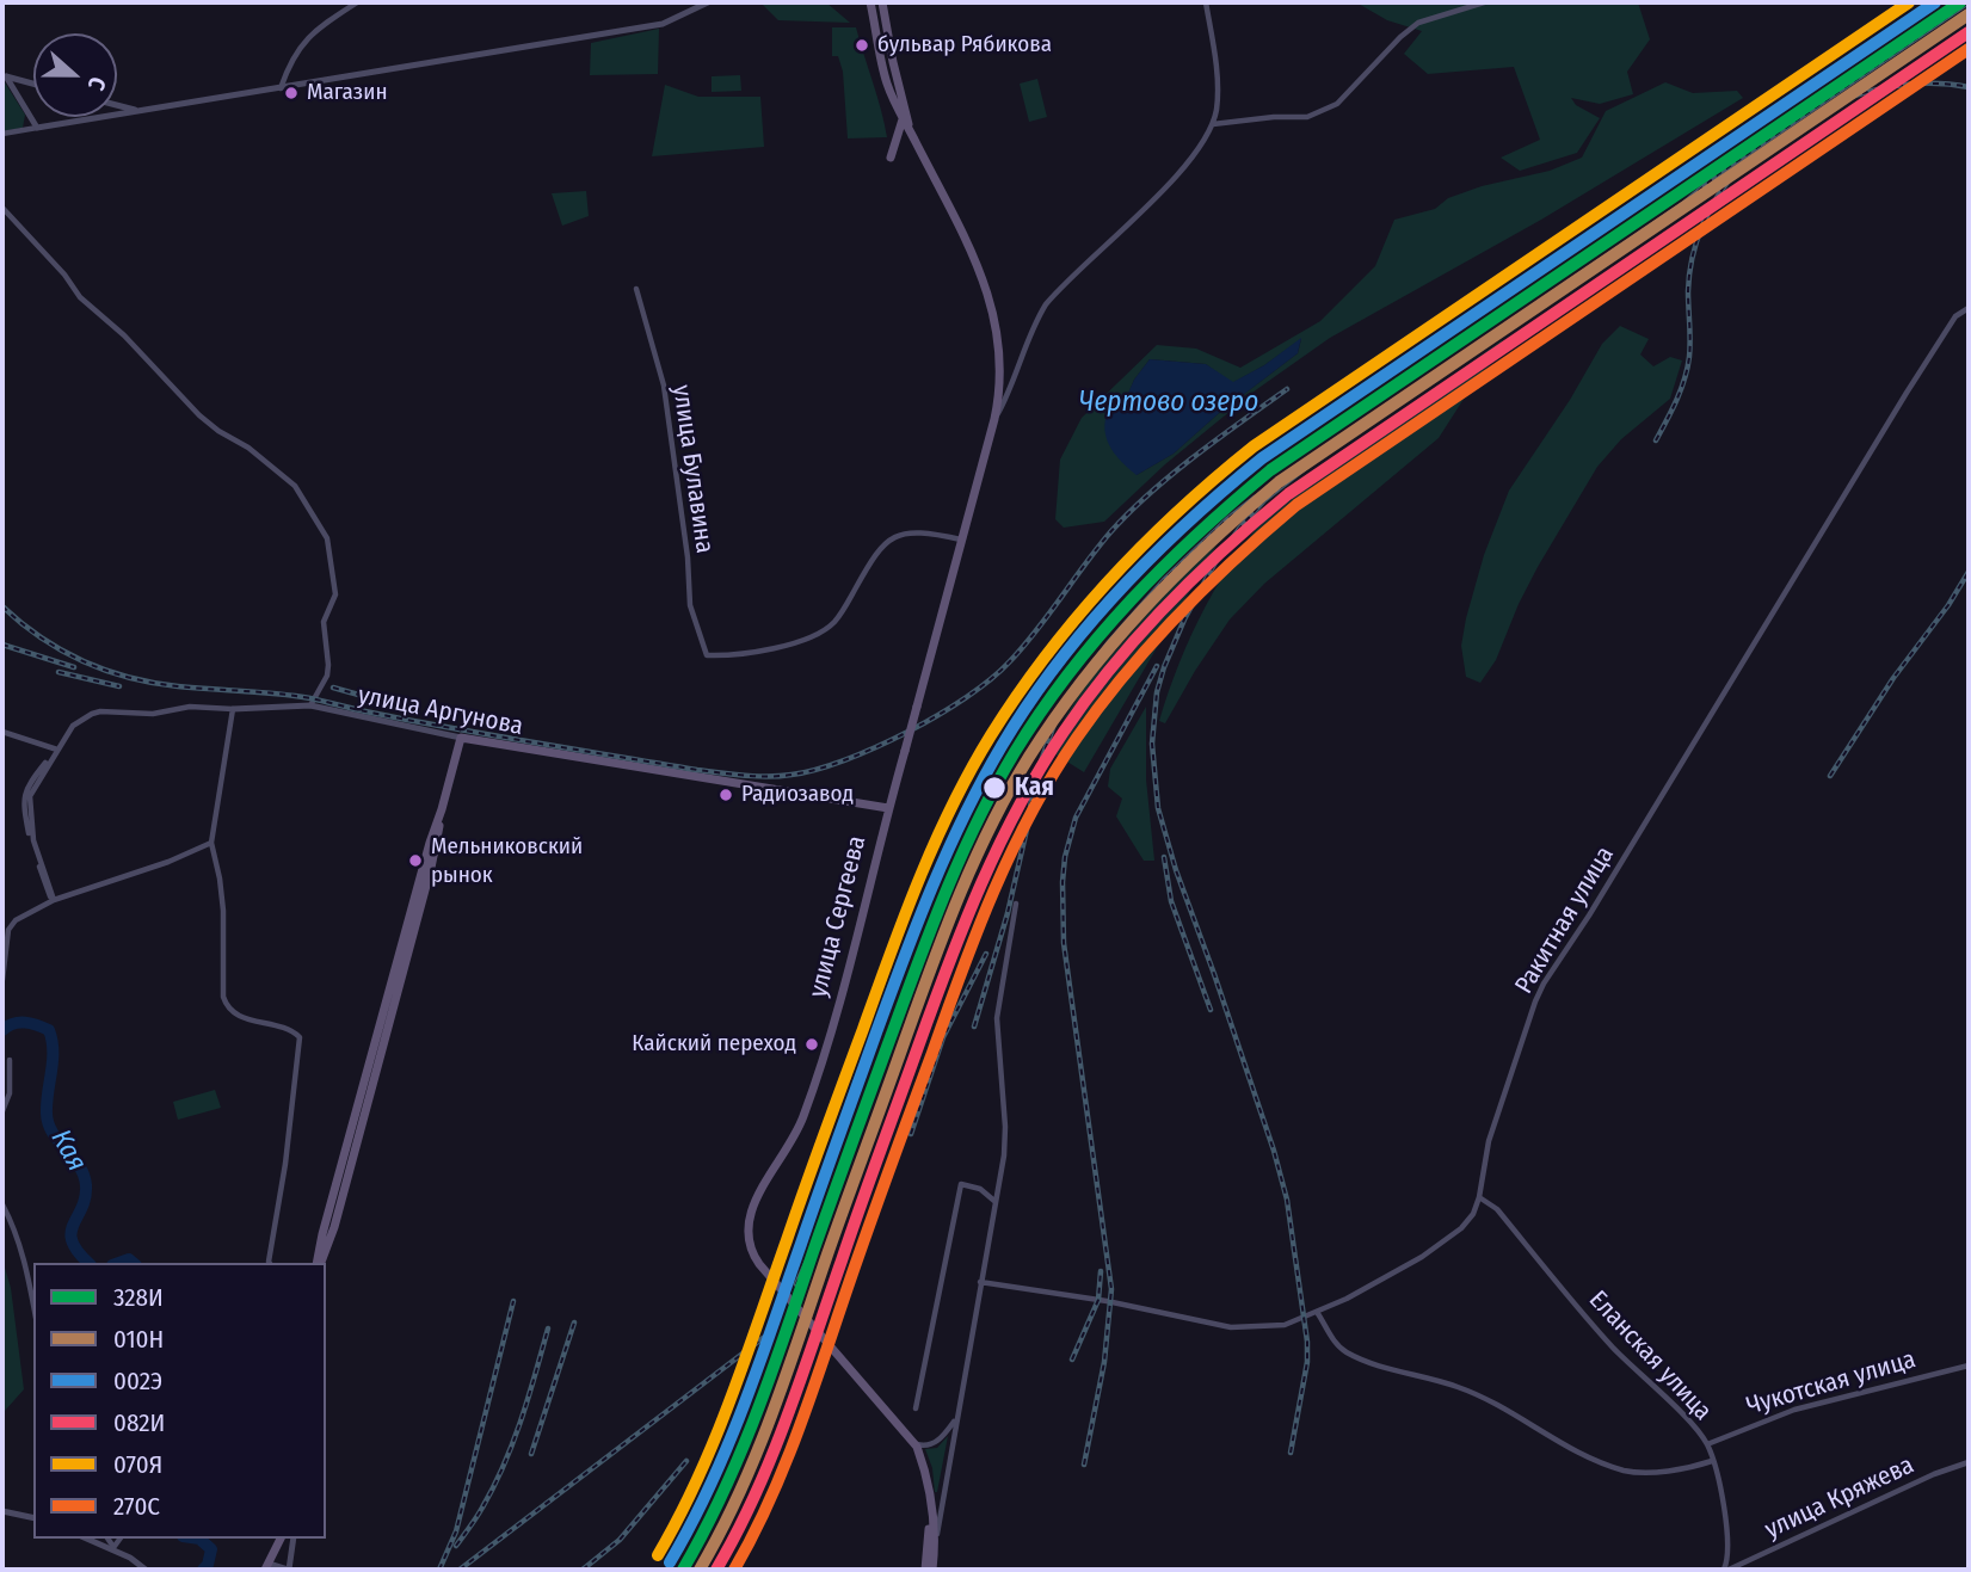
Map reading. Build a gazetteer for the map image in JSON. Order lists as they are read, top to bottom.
{
  "streets": {
    "main road": ["улица Аргунова", "улица Сергеева"],
    "street": [
      "улица Булавина",
      "Ракитная улица",
      "Еланская улица",
      "Чукотская улица",
      "улица Кряжева"
    ]
  },
  "crossings": [
    ["улица Булавина", "улица Сергеева"],
    ["улица Аргунова", "улица Сергеева"],
    ["Ракитная улица", "Еланская улица"],
    ["Еланская улица", "Чукотская улица"],
    ["Еланская улица", "улица Кряжева"]
  ],
  "water": ["Чертово озеро", "Кая"],
  "places": [
    "бульвар Рябикова",
    "Магазин",
    "Кая",
    "Радиозавод",
    "Мельниковский рынок",
    "Кайский переход"
  ],
  "lines": [
    "transit line 328И",
    "transit line 002Э",
    "transit line 070Я",
    "transit line 010Н",
    "transit line 082И",
    "transit line 270С"
  ],
  "legend": [
    "328И",
    "010Н",
    "002Э",
    "082И",
    "070Я",
    "270С"
  ],
  "north": "right"
}
